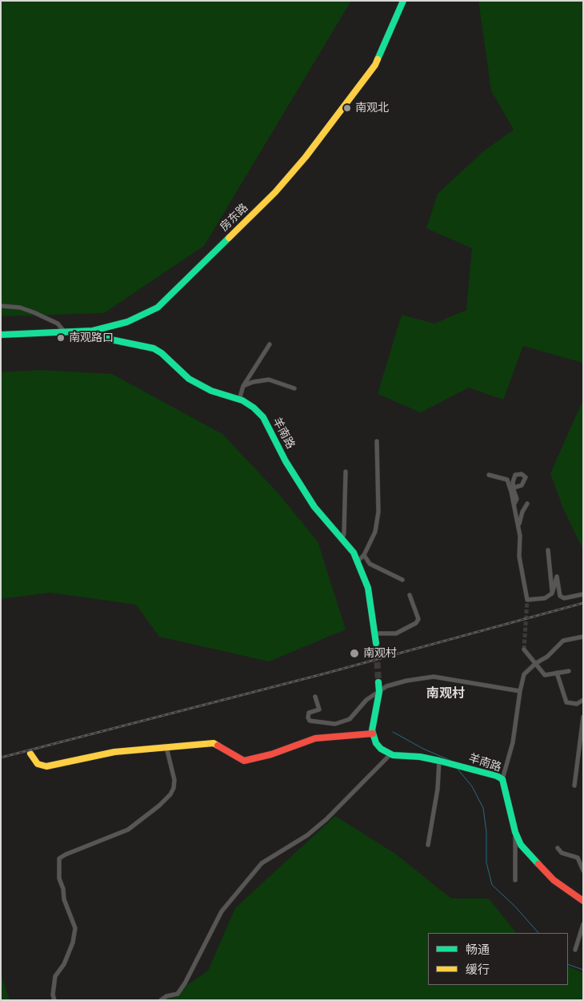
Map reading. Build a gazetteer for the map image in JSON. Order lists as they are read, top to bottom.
{
  "streets": {
    "street": ["房东路", "羊南路"]
  },
  "crossings": [
    ["房东路", "羊南路"]
  ],
  "districts": ["南观村"],
  "places": ["南观北", "南观路口", "南观村"],
  "legend": ["畅通", "缓行"]
}
